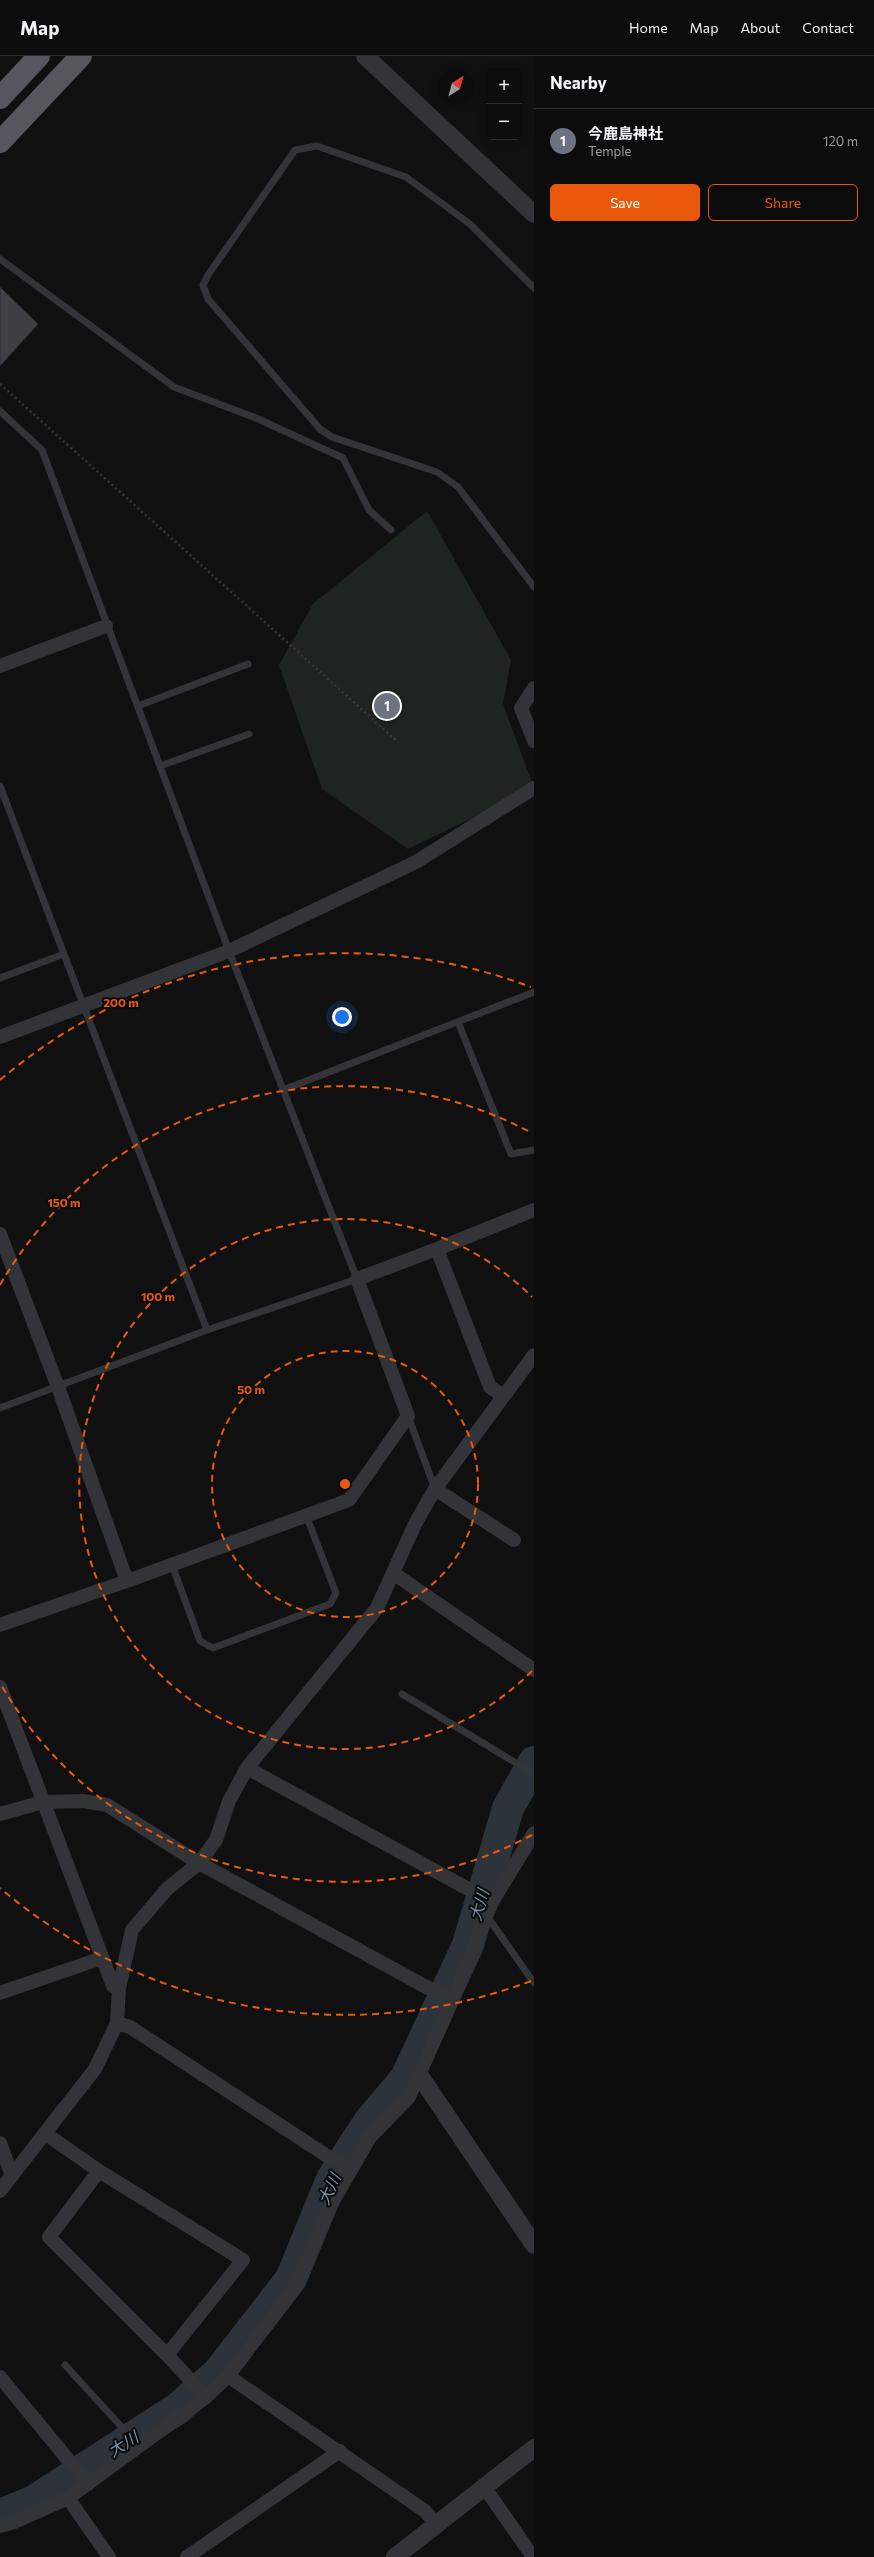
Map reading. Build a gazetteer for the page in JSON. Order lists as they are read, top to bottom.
{
  "water": ["大川"],
  "north": "top right",
  "page": {
    "header": "Map",
    "nav": [
      "Home",
      "Map",
      "About",
      "Contact"
    ],
    "heading": "Nearby",
    "map_buttons": ["+", "−"],
    "list": [
      {
        "mark": "1",
        "name": "今鹿島神社",
        "note": "Temple",
        "value": "120 m"
      }
    ],
    "buttons": ["Save", "Share"],
    "pins": "1"
  },
  "rings": [
    "200 m",
    "150 m",
    "100 m",
    "50 m"
  ]
}
